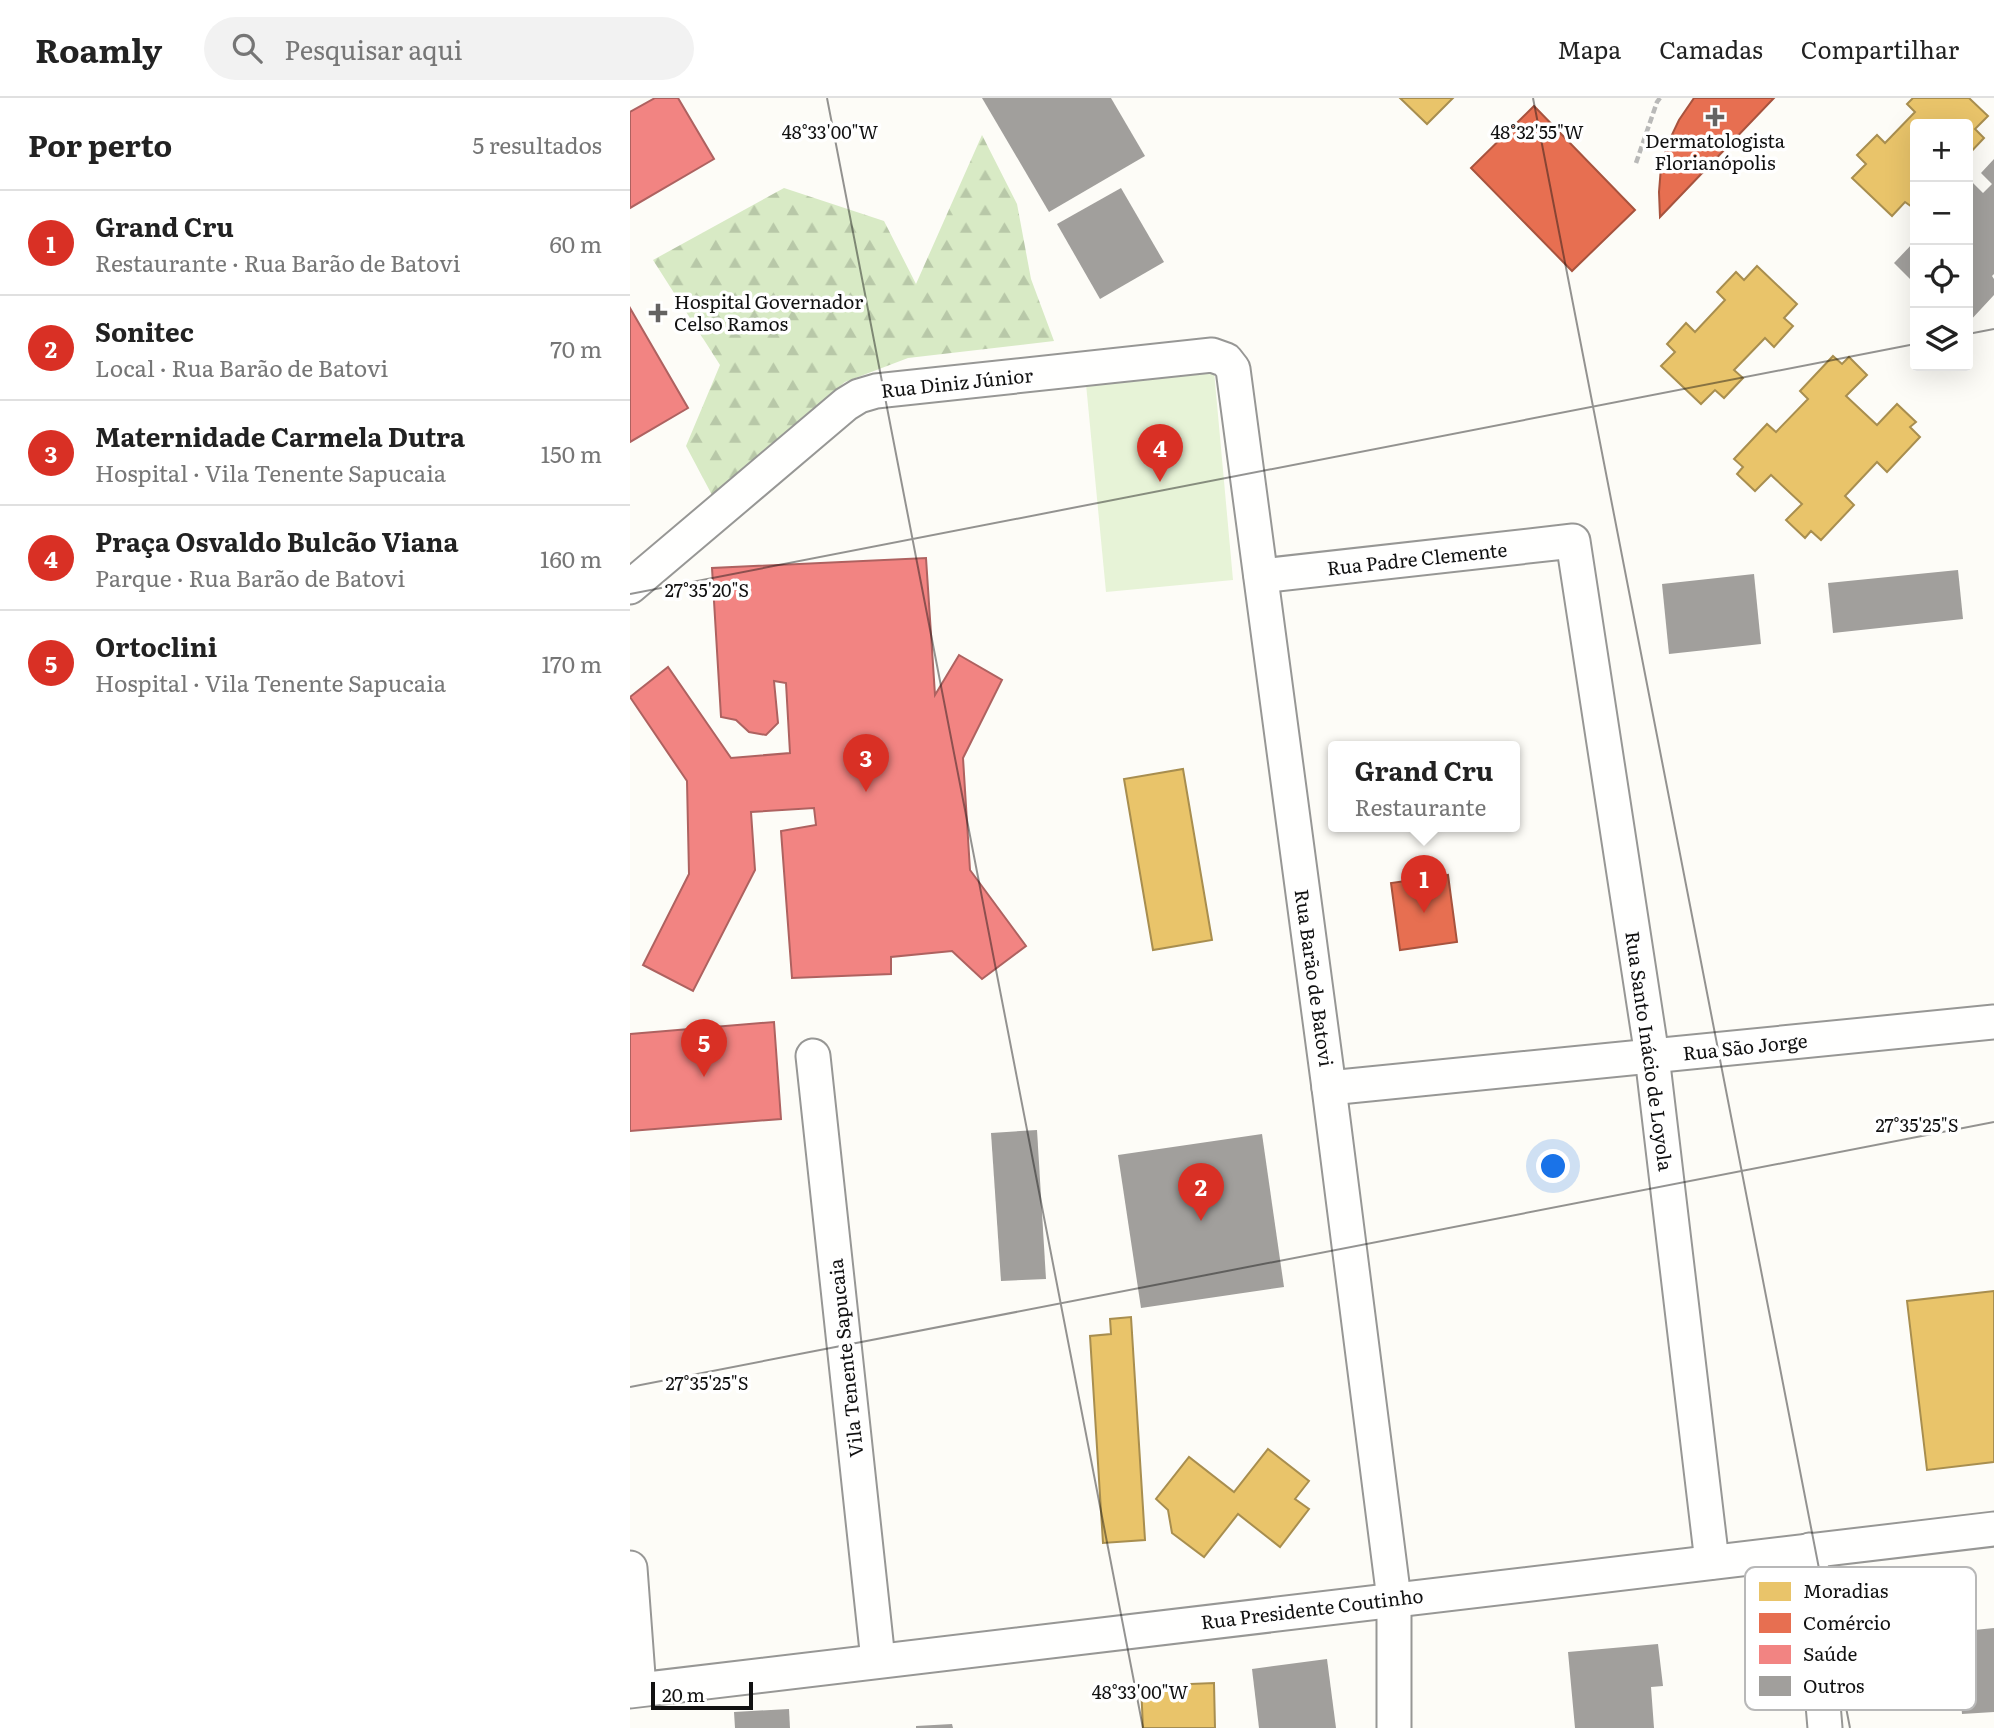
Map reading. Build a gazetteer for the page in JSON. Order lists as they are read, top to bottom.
{
  "streets": {
    "street": [
      "Rua Diniz Júnior",
      "Rua Padre Clemente",
      "Rua Barão de Batovi",
      "Rua São Jorge",
      "Rua Santo Inácio de Loyola",
      "Vila Tenente Sapucaia",
      "Rua Presidente Coutinho"
    ]
  },
  "crossings": [
    ["Rua Diniz Júnior", "Rua Barão de Batovi"],
    ["Rua Padre Clemente", "Rua Barão de Batovi"],
    ["Rua Padre Clemente", "Rua Santo Inácio de Loyola"],
    ["Rua Barão de Batovi", "Rua São Jorge"],
    ["Rua Barão de Batovi", "Rua Presidente Coutinho"],
    ["Rua São Jorge", "Rua Santo Inácio de Loyola"],
    ["Rua Santo Inácio de Loyola", "Rua Presidente Coutinho"],
    ["Vila Tenente Sapucaia", "Rua Presidente Coutinho"]
  ],
  "places": {
    "health": ["Dermatologista Florianópolis", "Hospital Governador Celso Ramos"]
  },
  "legend": [
    "Moradias",
    "Comércio",
    "Saúde",
    "Outros"
  ],
  "scale_bar": "20 m",
  "page": {
    "header": "Roamly",
    "search": "Pesquisar aqui",
    "nav": ["Mapa", "Camadas", "Compartilhar"],
    "heading": ["Por perto", "5 resultados"],
    "map_buttons": ["+", "−"],
    "list": [
      {
        "mark": "1",
        "name": "Grand Cru",
        "note": "Restaurante · Rua Barão de Batovi",
        "value": "60 m"
      },
      {
        "mark": "2",
        "name": "Sonitec",
        "note": "Local · Rua Barão de Batovi",
        "value": "70 m"
      },
      {
        "mark": "3",
        "name": "Maternidade Carmela Dutra",
        "note": "Hospital · Vila Tenente Sapucaia",
        "value": "150 m"
      },
      {
        "mark": "4",
        "name": "Praça Osvaldo Bulcão Viana",
        "note": "Parque · Rua Barão de Batovi",
        "value": "160 m"
      },
      {
        "mark": "5",
        "name": "Ortoclini",
        "note": "Hospital · Vila Tenente Sapucaia",
        "value": "170 m"
      }
    ],
    "pins": [
      "4",
      "3",
      "1",
      "5",
      "2"
    ],
    "popup": ["Grand Cru", "Restaurante"],
    "scale": "20 m"
  },
  "coordinates": [
    "48°33'00\"W",
    "48°32'55\"W",
    "27°35'20\"S",
    "27°35'25\"S"
  ]
}
